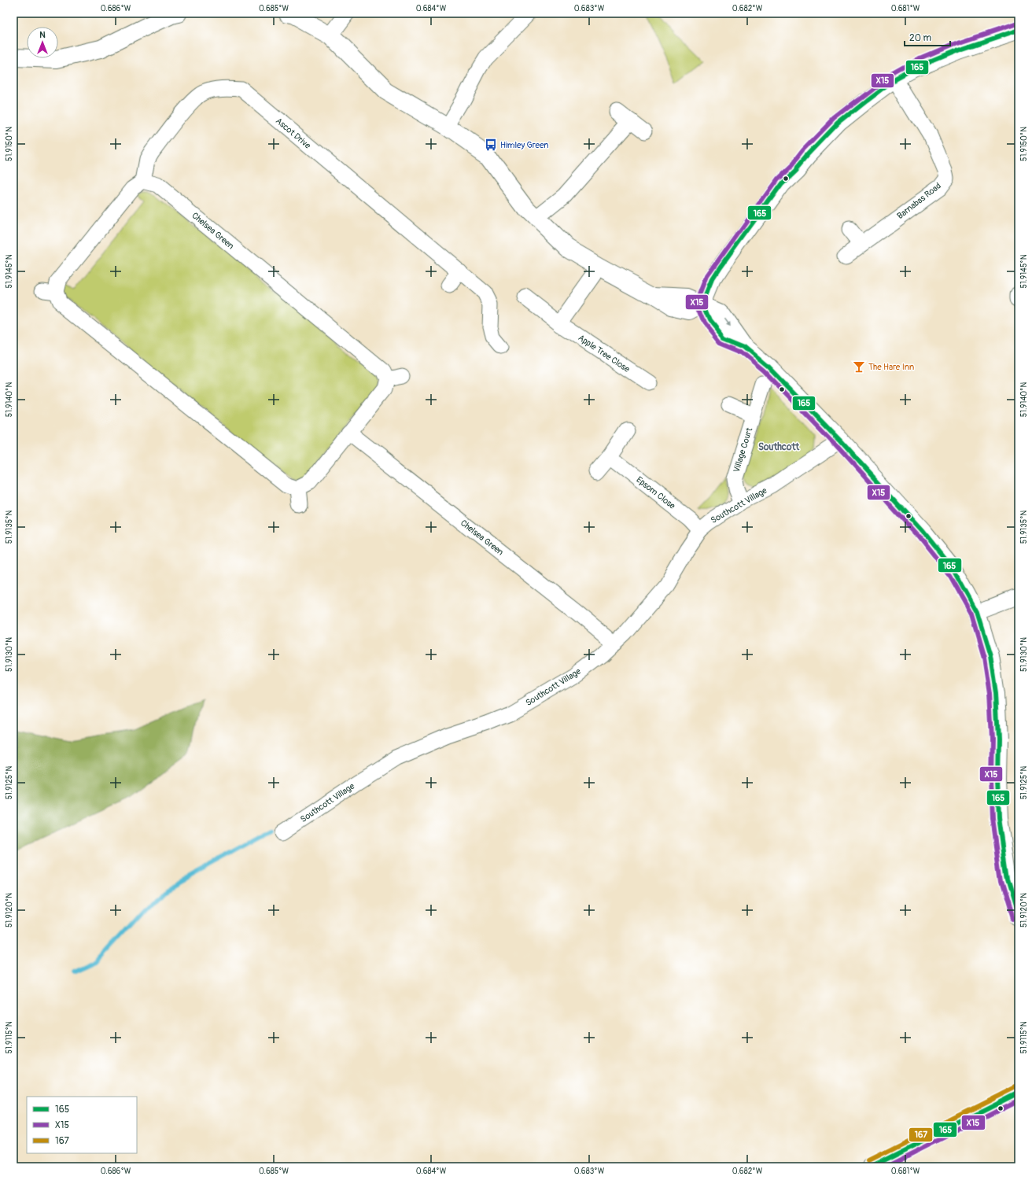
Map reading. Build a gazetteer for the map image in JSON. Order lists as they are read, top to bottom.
{
  "streets": {
    "street": [
      "Ascot Drive",
      "Barnabas Road",
      "Chelsea Green",
      "Apple Tree Close",
      "Village Court",
      "Epsom Close",
      "Southcott Village"
    ]
  },
  "crossings": [
    ["Ascot Drive", "Chelsea Green"],
    ["Chelsea Green", "Southcott Village"],
    ["Village Court", "Southcott Village"],
    ["Epsom Close", "Southcott Village"]
  ],
  "districts": ["Southcott"],
  "places": {
    "bus stop": ["Himley Green"],
    "bar": ["The Hare Inn"]
  },
  "lines": ["transit line X15", "transit line 165", "transit line 167"],
  "legend": ["165", "X15", "167"],
  "scale_bar": "20 m",
  "north": "top",
  "coordinates": [
    "0.686°W",
    "0.685°W",
    "0.684°W",
    "0.683°W",
    "0.682°W",
    "0.681°W",
    "51.9150°N",
    "51.9145°N",
    "51.9140°N",
    "51.9135°N",
    "51.9130°N",
    "51.9125°N",
    "51.9120°N",
    "51.9115°N"
  ]
}
